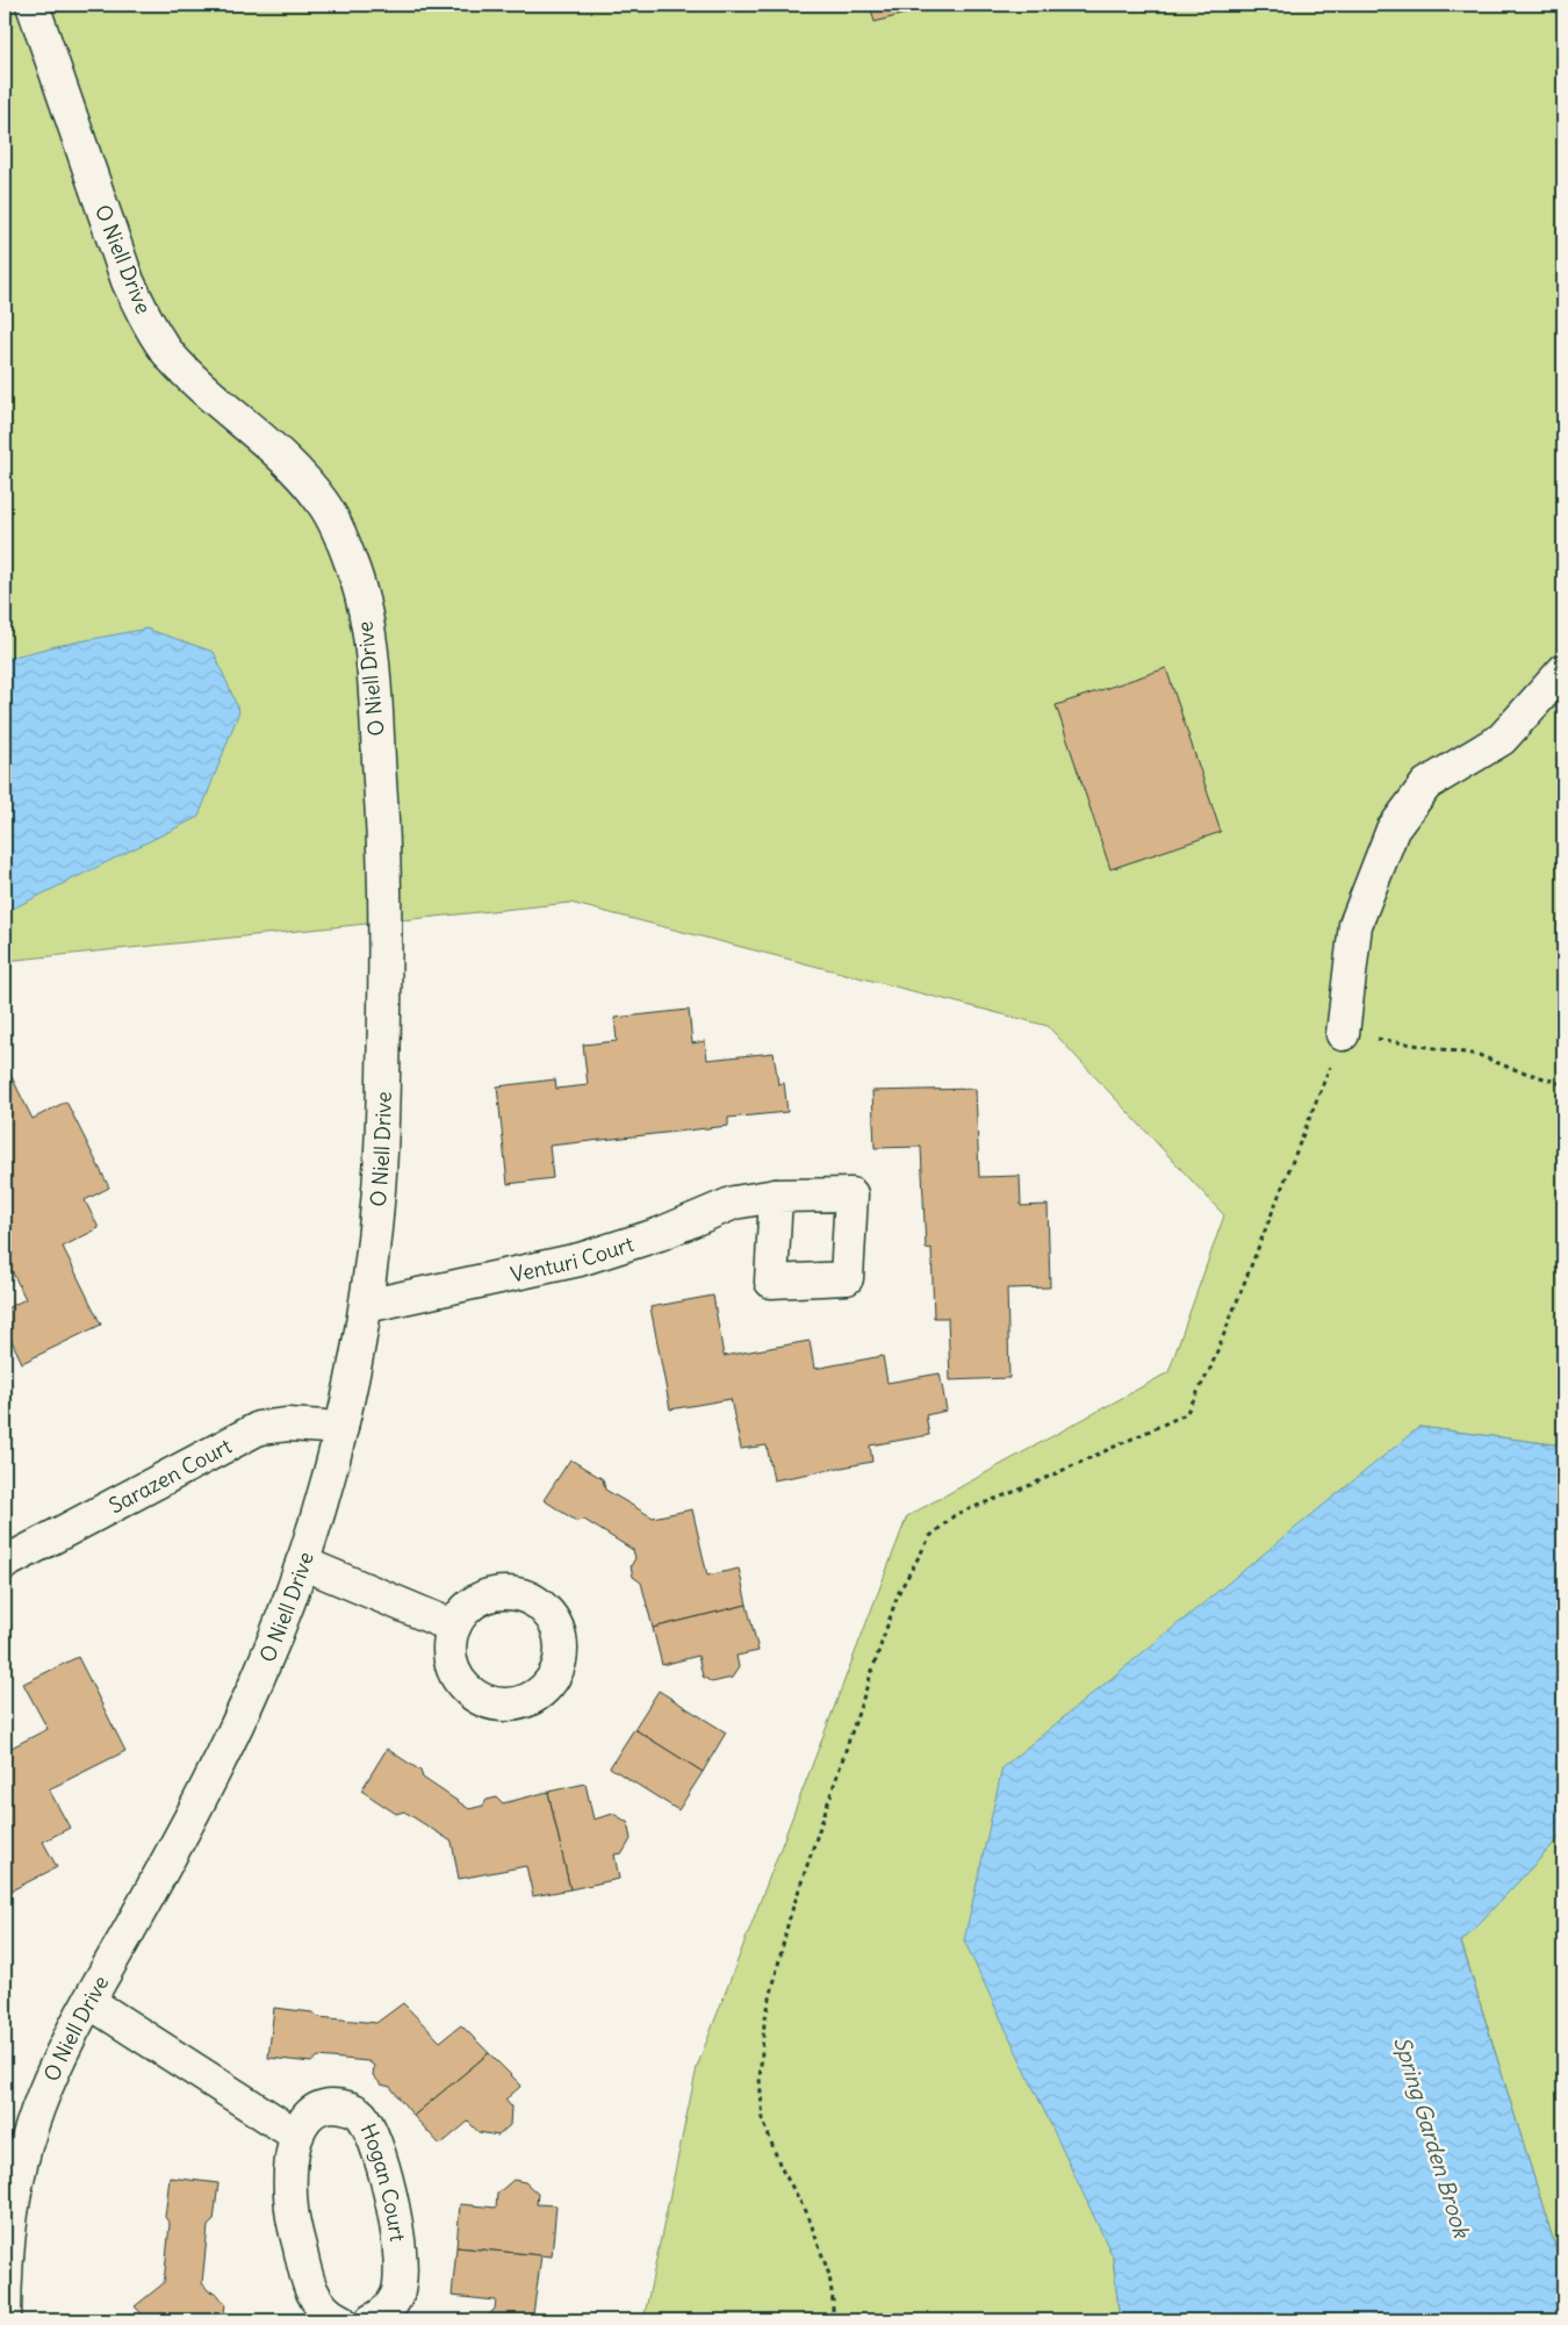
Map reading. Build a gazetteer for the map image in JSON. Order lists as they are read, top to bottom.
{
  "streets": {
    "street": [
      "O Niell Drive",
      "Venturi Court",
      "Sarazen Court",
      "Hogan Court"
    ]
  },
  "crossings": [
    ["O Niell Drive", "Venturi Court"],
    ["O Niell Drive", "Sarazen Court"]
  ],
  "water": ["Spring Garden Brook"]
}
